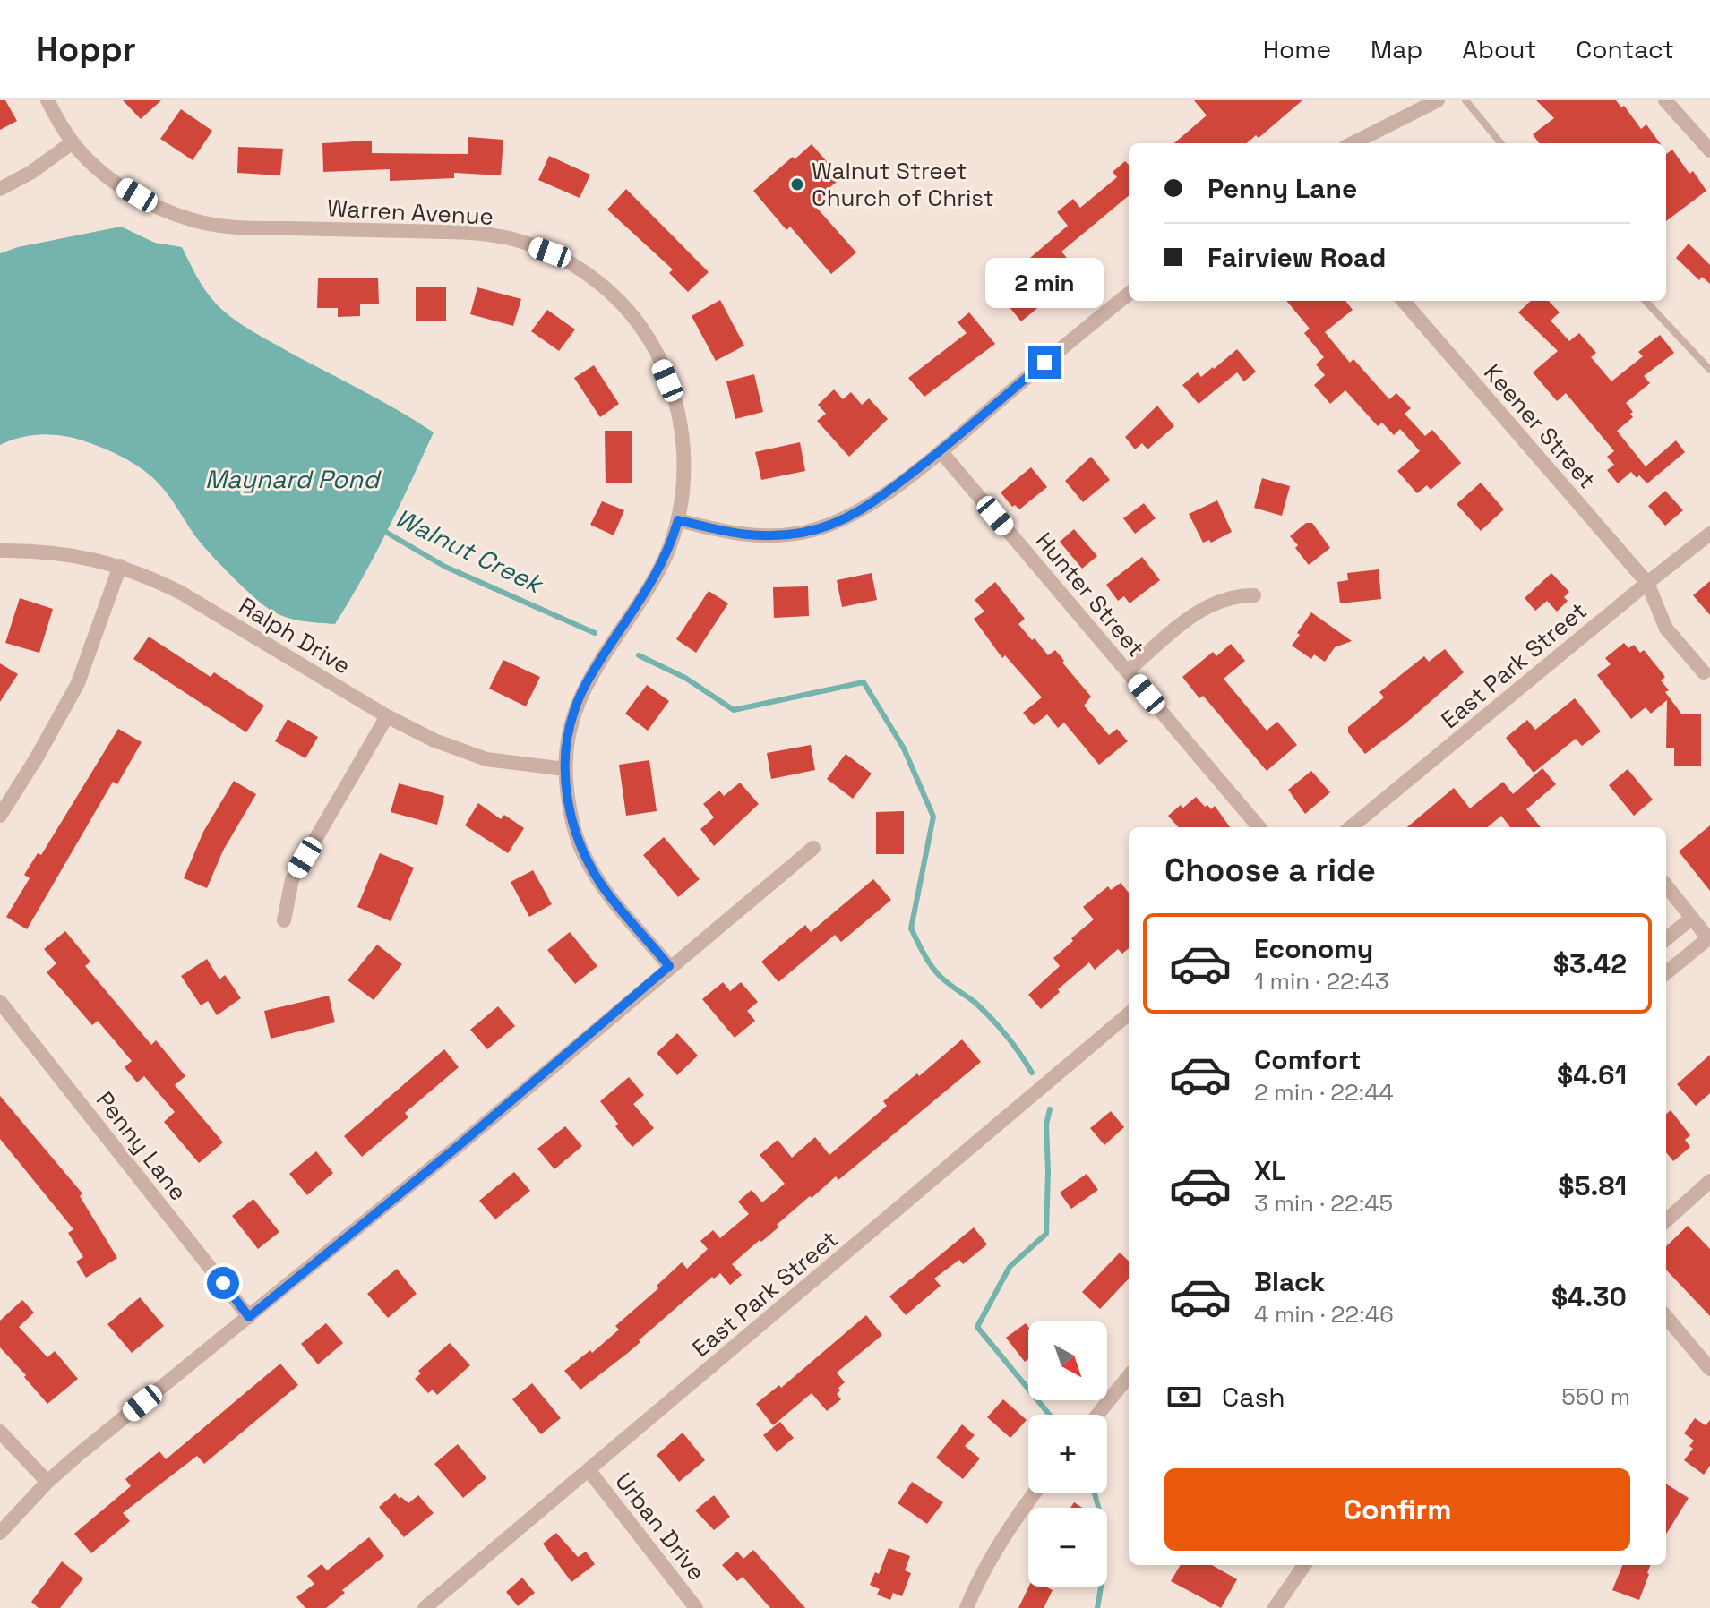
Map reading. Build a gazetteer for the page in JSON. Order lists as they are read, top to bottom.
{
  "streets": {
    "street": [
      "Warren Avenue",
      "Keener Street",
      "Hunter Street",
      "Ralph Drive",
      "East Park Street",
      "Penny Lane",
      "Urban Drive"
    ]
  },
  "crossings": [
    ["Warren Avenue", "Ralph Drive"],
    ["Keener Street", "East Park Street"],
    ["East Park Street", "Urban Drive"]
  ],
  "water": ["Maynard Pond", "Walnut Creek"],
  "places": ["Walnut Street Church of Christ"],
  "north": "bottom right",
  "page": {
    "header": "Hoppr",
    "nav": [
      "Home",
      "Map",
      "About",
      "Contact"
    ],
    "banner": ["Penny Lane", "Fairview Road"],
    "bubble": "2 min",
    "heading": "Choose a ride",
    "list": [
      {
        "name": "Economy",
        "note": "1 min · 22:43",
        "value": "$3.42"
      },
      {
        "name": "Comfort",
        "note": "2 min · 22:44",
        "value": "$4.61"
      },
      {
        "name": "XL",
        "note": "3 min · 22:45",
        "value": "$5.81"
      },
      {
        "name": "Black",
        "note": "4 min · 22:46",
        "value": "$4.30"
      }
    ],
    "map_buttons": ["+", "−"],
    "pay": ["Cash", "550 m"],
    "buttons": "Confirm"
  }
}
